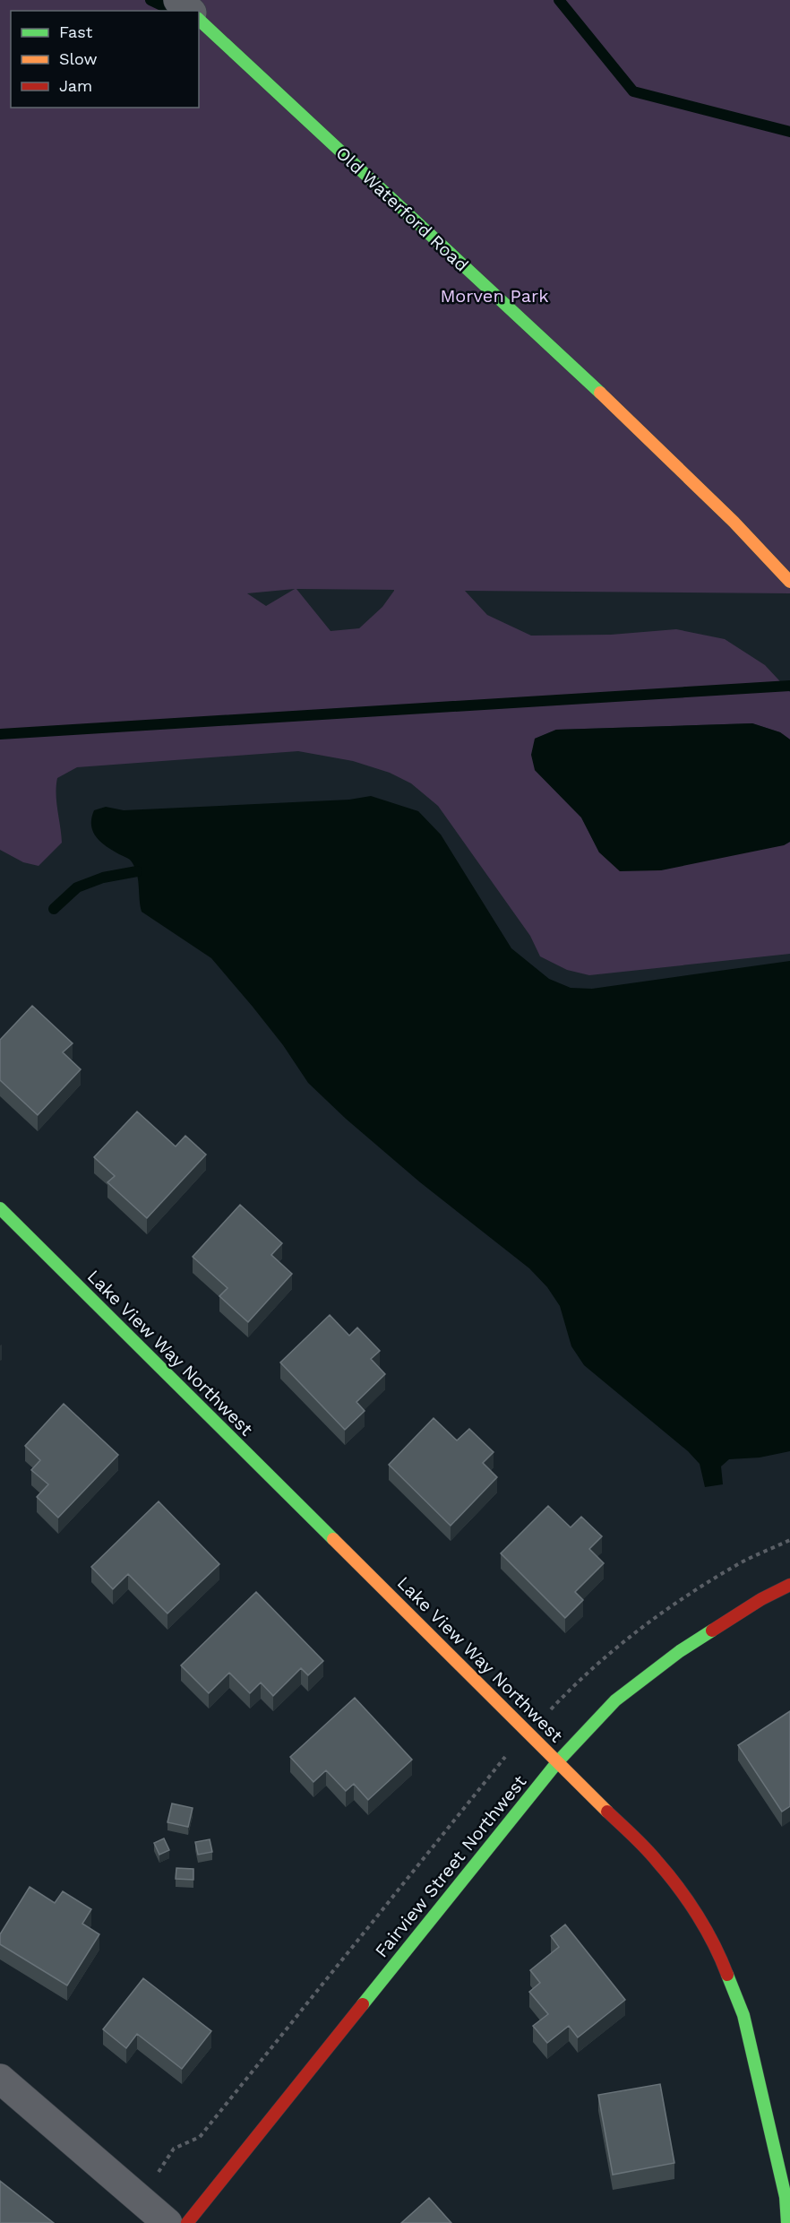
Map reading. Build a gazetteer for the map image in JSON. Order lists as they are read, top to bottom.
{
  "streets": {
    "street": ["Old Waterford Road", "Lake View Way Northwest", "Fairview Street Northwest"]
  },
  "crossings": [
    ["Lake View Way Northwest", "Fairview Street Northwest"]
  ],
  "parks": ["Morven Park"],
  "legend": ["Fast", "Slow", "Jam"]
}
